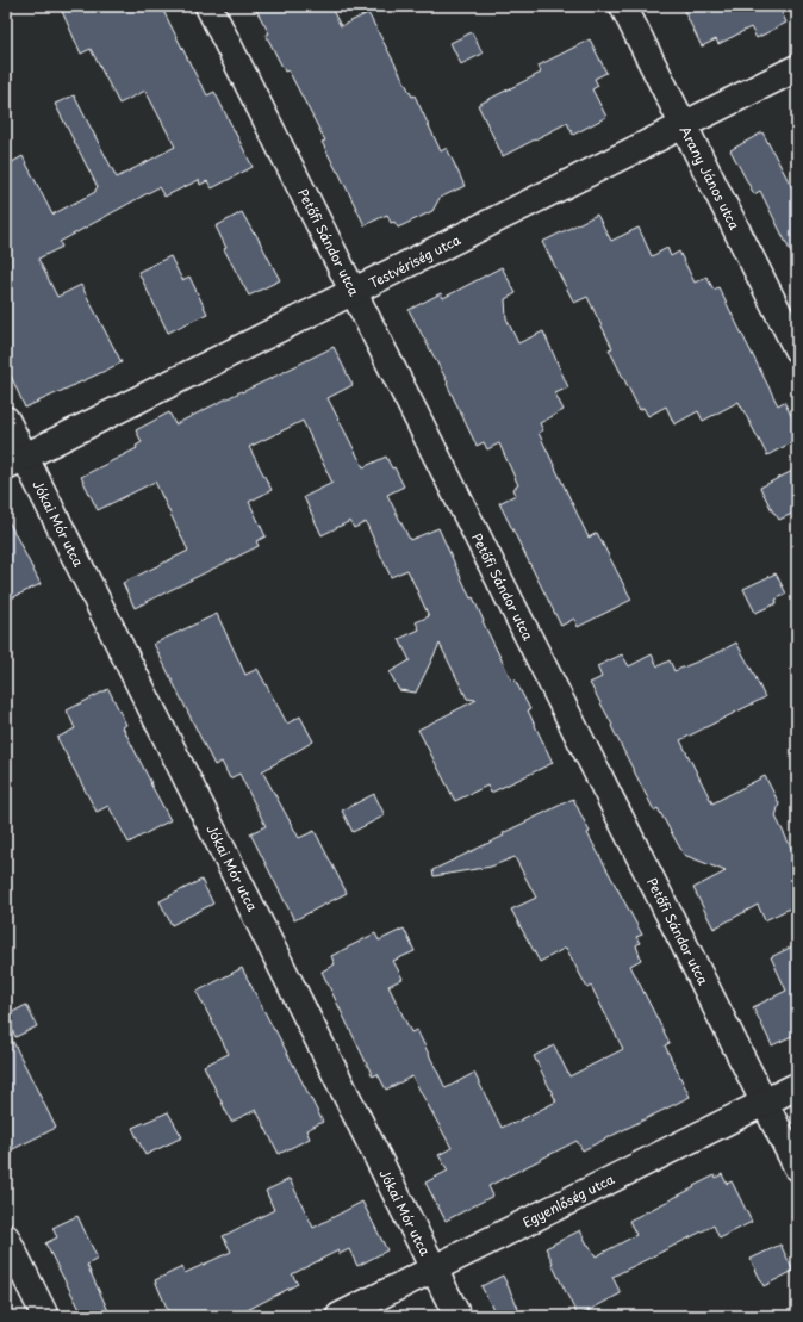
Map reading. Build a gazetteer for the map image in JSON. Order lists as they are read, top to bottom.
{
  "streets": {
    "street": [
      "Arany János utca",
      "Petőfi Sándor utca",
      "Testvériség utca",
      "Jókai Mór utca",
      "Egyenlőség utca"
    ]
  },
  "crossings": [
    ["Arany János utca", "Testvériség utca"],
    ["Petőfi Sándor utca", "Testvériség utca"],
    ["Petőfi Sándor utca", "Egyenlőség utca"],
    ["Testvériség utca", "Jókai Mór utca"],
    ["Jókai Mór utca", "Egyenlőség utca"]
  ]
}
